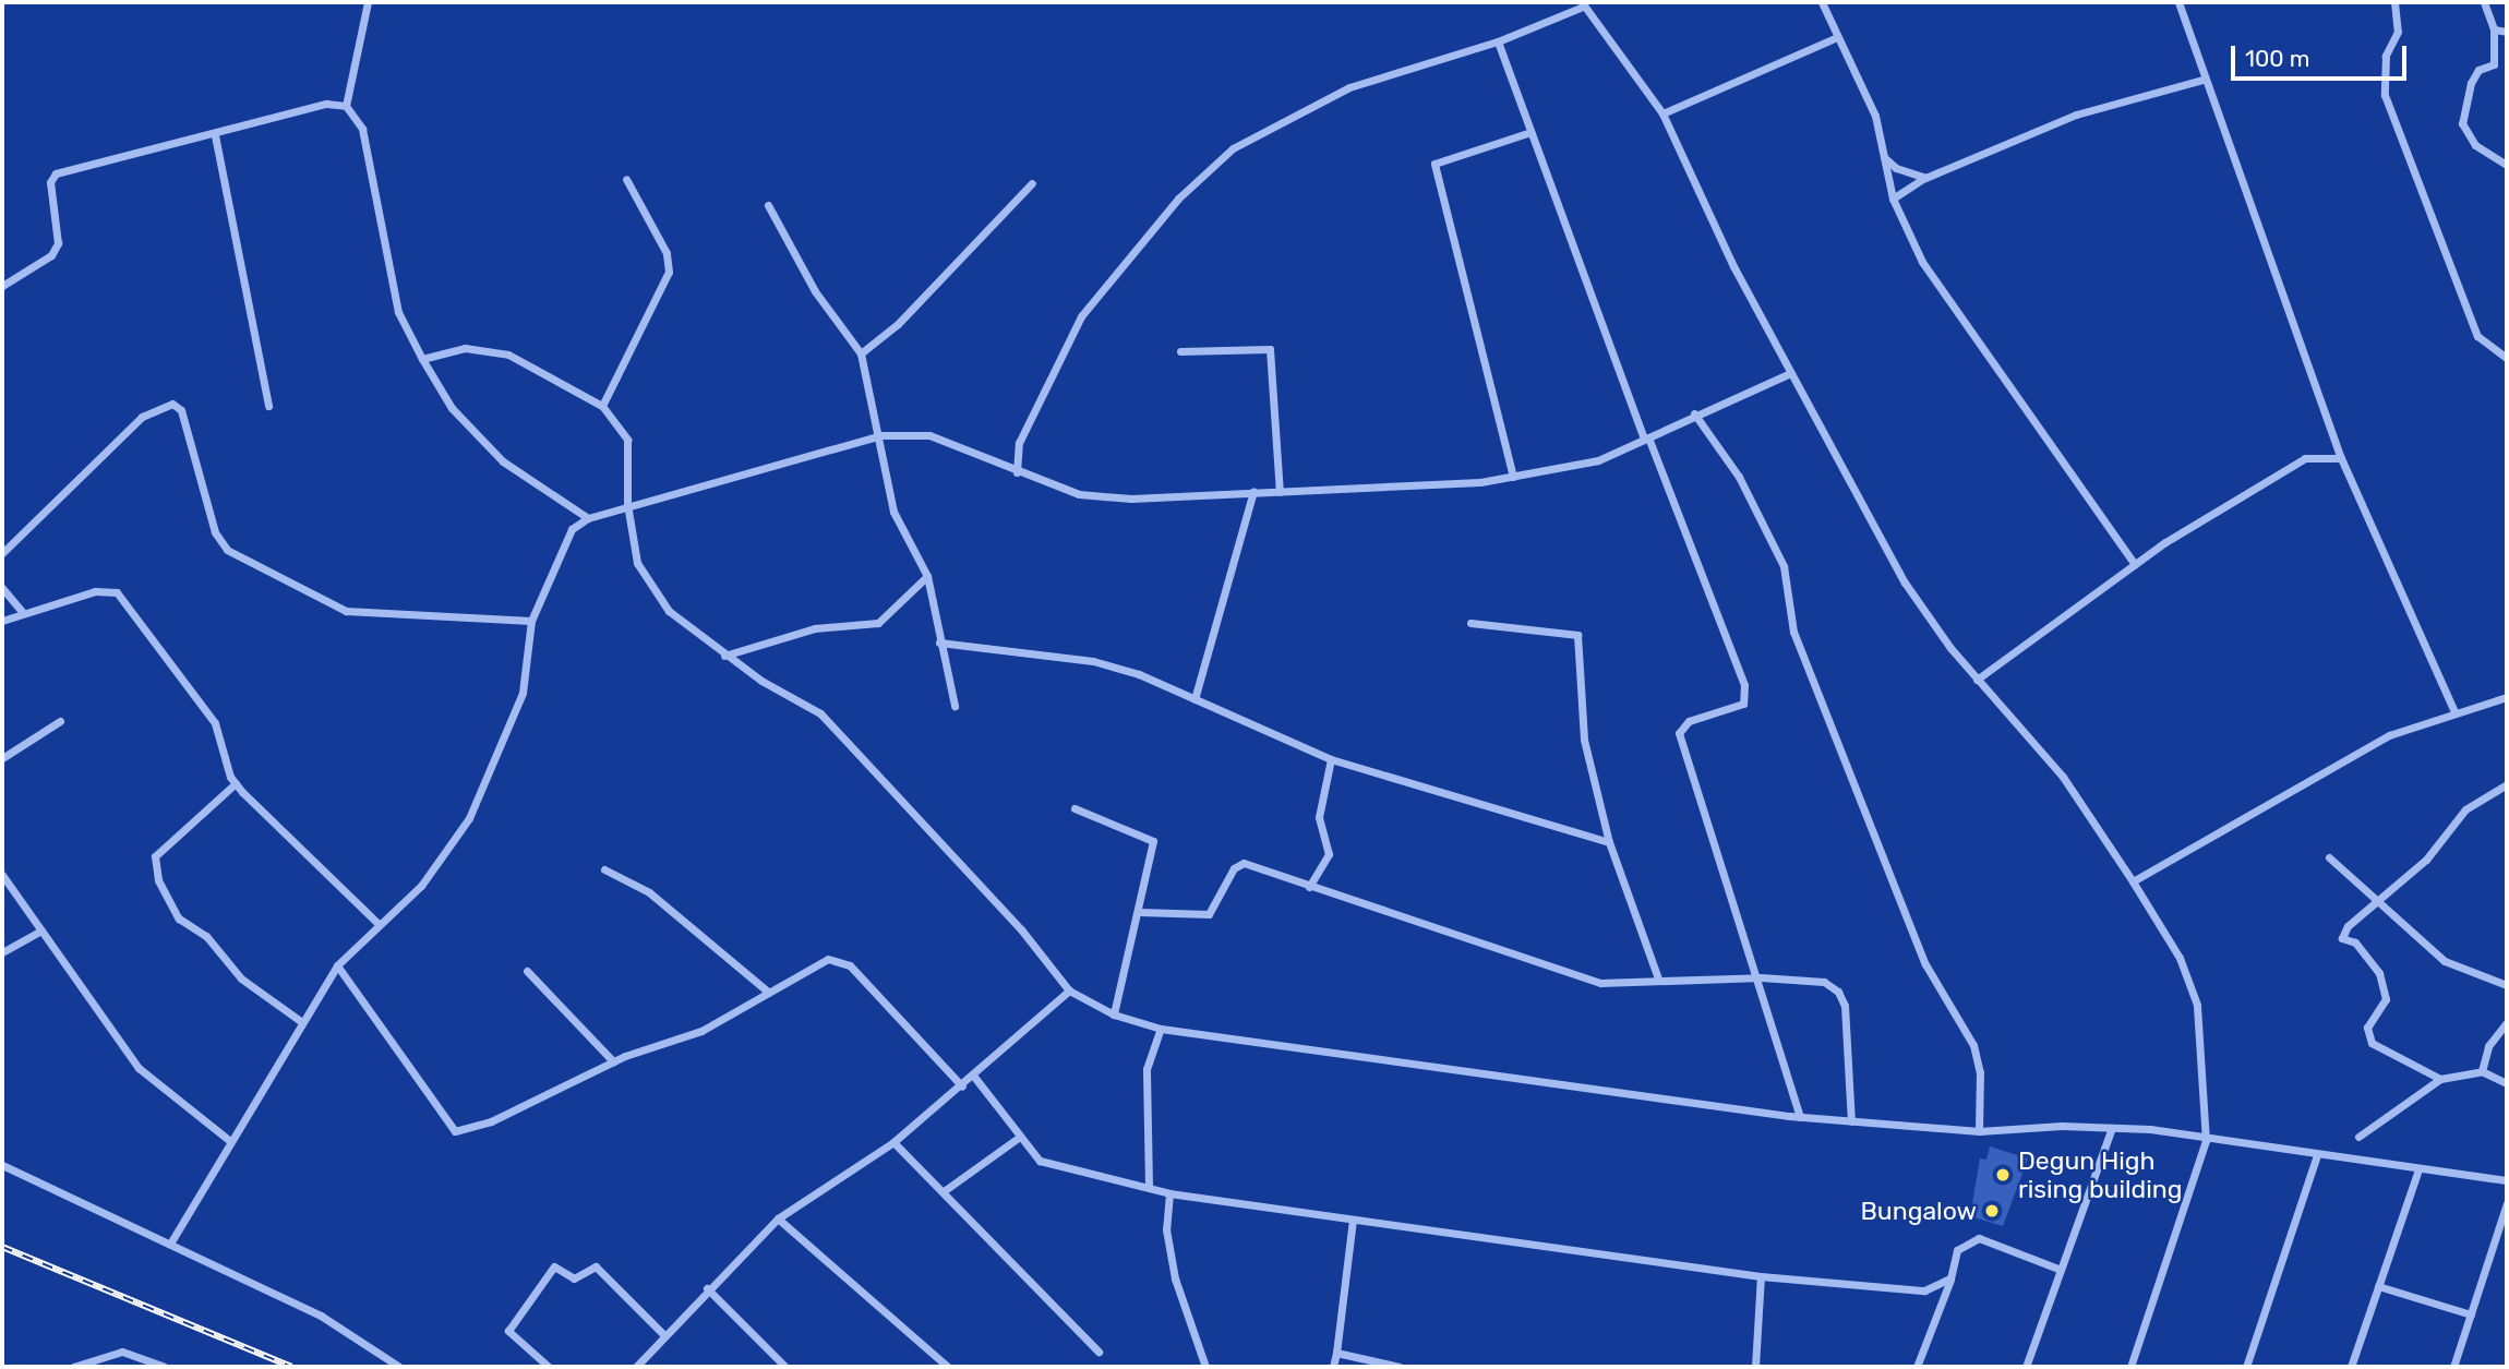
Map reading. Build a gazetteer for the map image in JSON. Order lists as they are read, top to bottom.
{
  "places": ["Degun High rising building", "Bungalow"],
  "scale_bar": "100 m"
}
